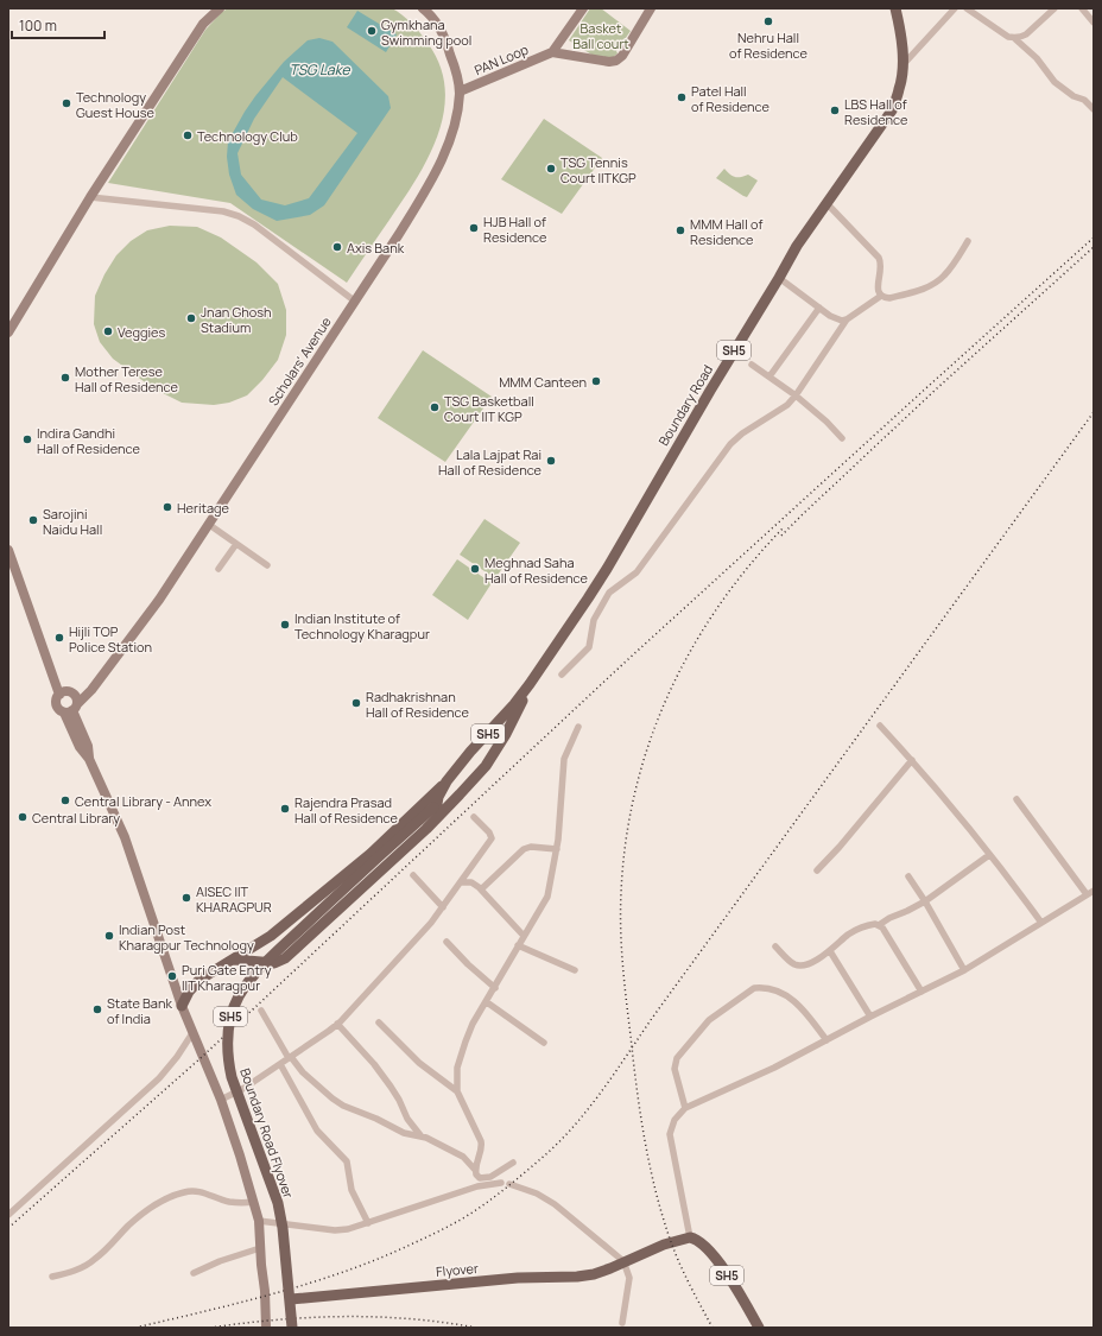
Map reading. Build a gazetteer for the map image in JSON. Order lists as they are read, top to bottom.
{
  "streets": {
    "main road": [
      "SH5",
      "Boundary Road",
      "Boundary Road Flyover",
      "Flyover"
    ],
    "street": ["PAN Loop", "Scholars' Avenue"]
  },
  "crossings": [
    ["PAN Loop", "Scholars' Avenue"],
    ["SH5", "Flyover"],
    ["Boundary Road", "Boundary Road Flyover"],
    ["Boundary Road Flyover", "Flyover"]
  ],
  "water": ["TSG Lake"],
  "parks": ["Basket Ball court"],
  "places": [
    "Nehru Hall of Residence",
    "Gymkhana Swimming pool",
    "Patel Hall of Residence",
    "Technology Guest House",
    "LBS Hall of Residence",
    "Technology Club",
    "TSG Tennis Court IITKGP",
    "HJB Hall of Residence",
    "MMM Hall of Residence",
    "Axis Bank",
    "Jnan Ghosh Stadium",
    "Veggies",
    "Mother Terese Hall of Residence",
    "MMM Canteen",
    "TSG Basketball Court IIT KGP",
    "Indira Gandhi Hall of Residence",
    "Lala Lajpat Rai Hall of Residence",
    "Heritage",
    "Sarojini Naidu Hall",
    "Meghnad Saha Hall of Residence",
    "Indian Institute of Technology Kharagpur",
    "Hijli TOP Police Station",
    "Radhakrishnan Hall of Residence",
    "Central Library - Annex",
    "Rajendra Prasad Hall of Residence",
    "Central Library",
    "AISEC IIT KHARAGPUR",
    "Indian Post Kharagpur Technology",
    "Puri Gate Entry IIT Kharagpur",
    "State Bank of India"
  ],
  "scale_bar": "100 m"
}
